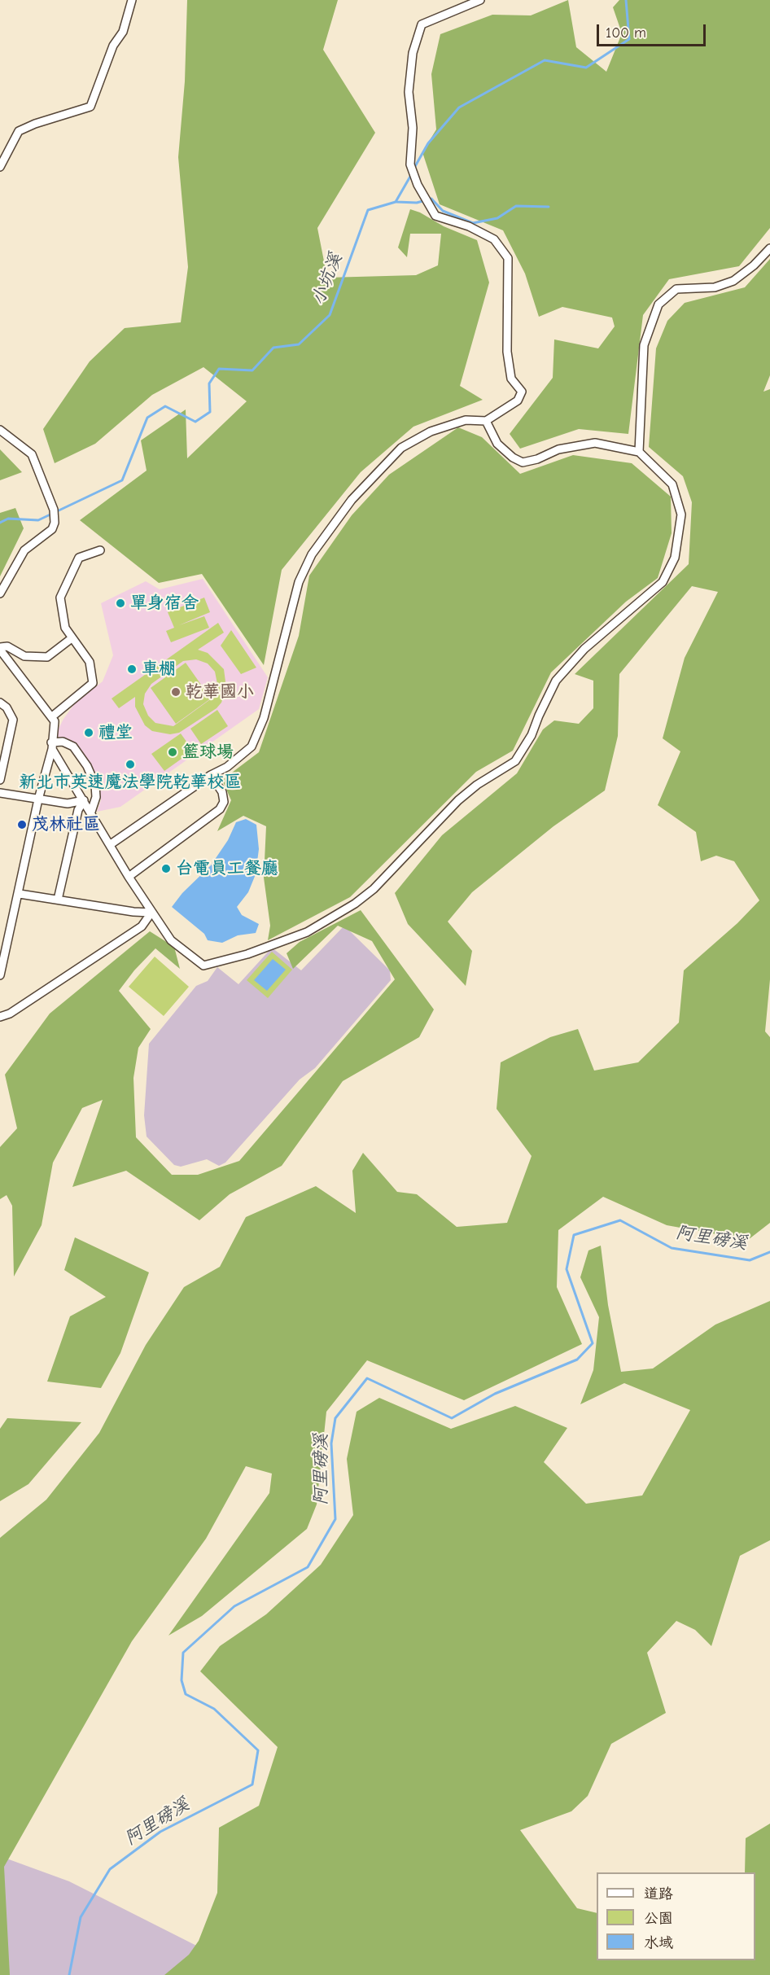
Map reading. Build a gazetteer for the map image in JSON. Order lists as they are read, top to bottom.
{
  "water": ["小坑溪", "阿里磅溪"],
  "places": [
    "單身宿舍",
    "車棚",
    "乾華國小",
    "禮堂",
    "籃球場",
    "新北市英速魔法學院乾華校區",
    "茂林社區",
    "台電員工餐廳"
  ],
  "legend": ["道路", "公園", "水域"],
  "scale_bar": "100 m"
}
